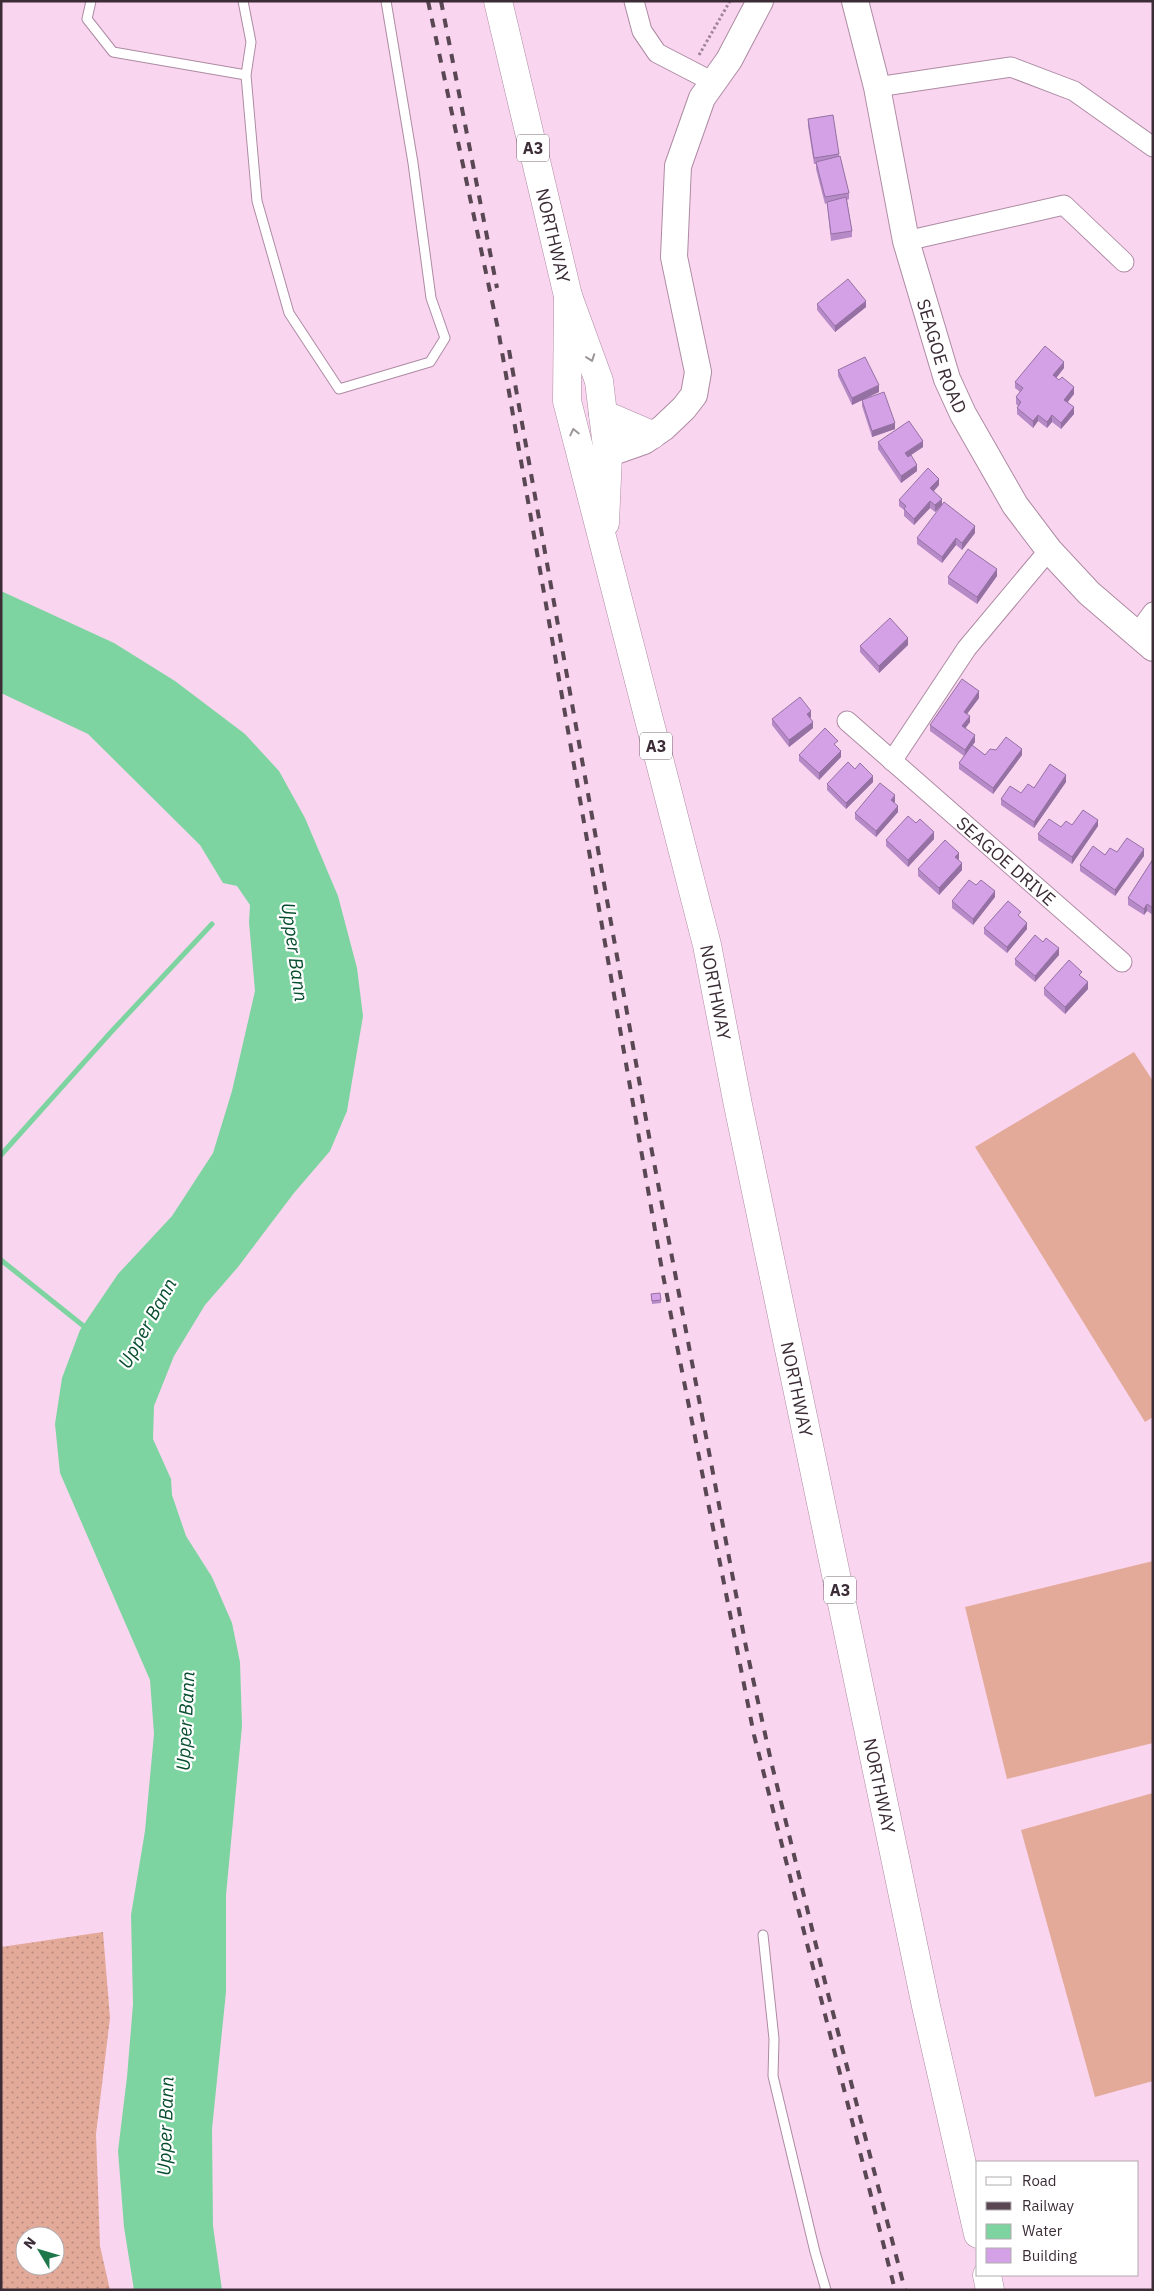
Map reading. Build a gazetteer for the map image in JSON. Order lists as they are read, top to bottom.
{
  "streets": {
    "highway": ["A3", "NORTHWAY"],
    "main road": ["SEAGOE ROAD"],
    "street": ["SEAGOE DRIVE"]
  },
  "water": ["Upper Bann"],
  "legend": [
    "Road",
    "Railway",
    "Water",
    "Building"
  ],
  "north": "top left"
}
